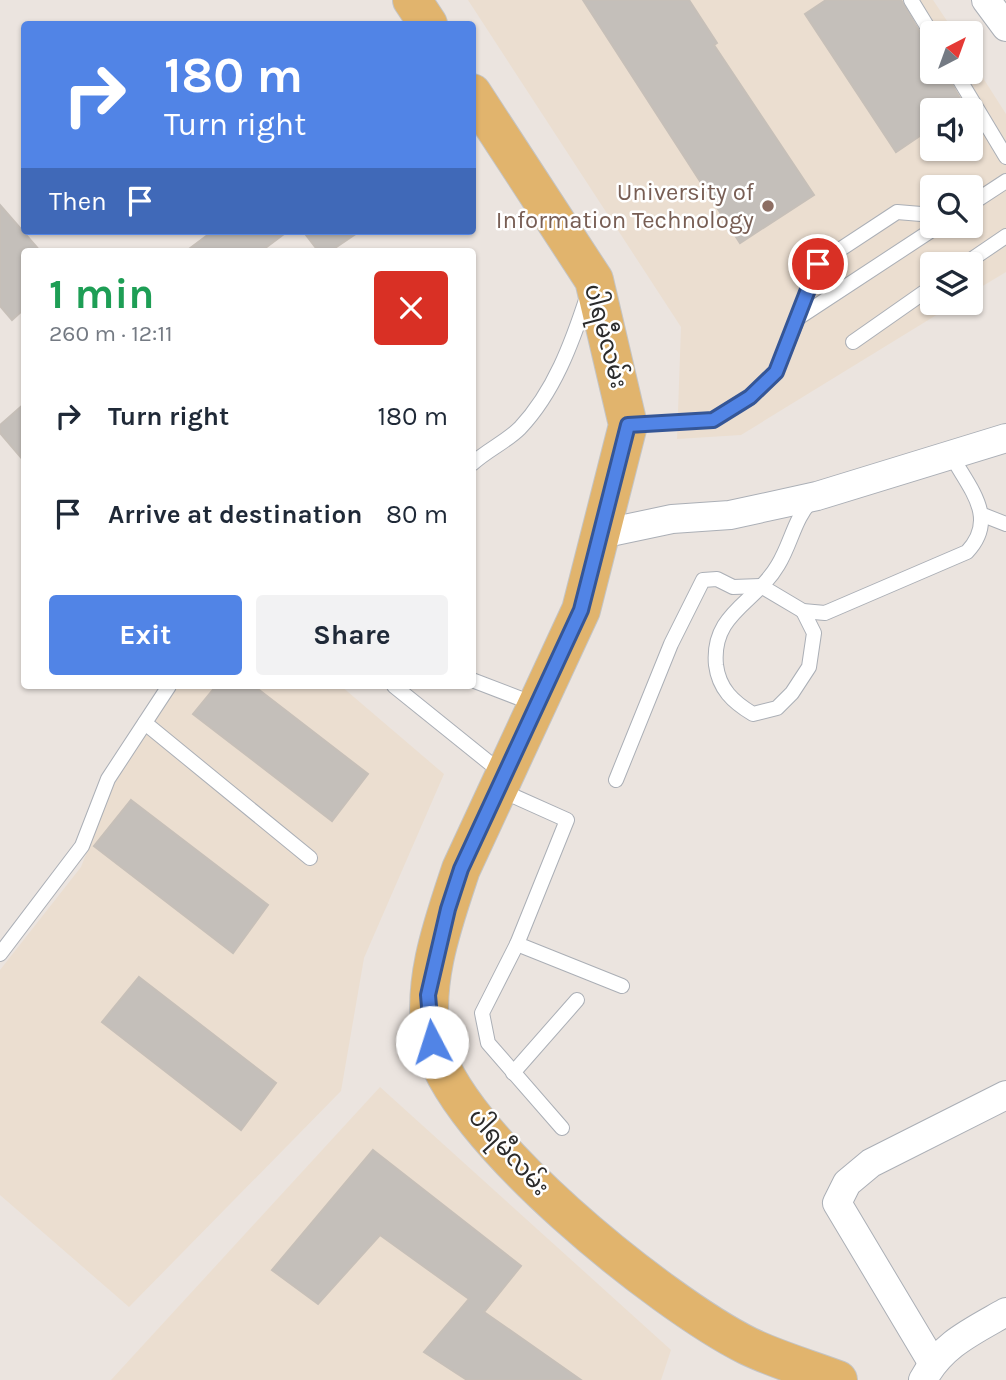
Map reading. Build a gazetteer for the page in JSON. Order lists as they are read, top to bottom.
{
  "streets": {
    "main road": ["ပါရမီလမ်း"]
  },
  "places": ["University of Information Technology"],
  "north": "top right",
  "page": {
    "turn": ["180 m", "Turn right"],
    "then": "Then",
    "heading": ["1 min", "260 m · 12:11"],
    "list": [
      {
        "name": "Turn right",
        "value": "180 m"
      },
      {
        "name": "Arrive at destination",
        "value": "80 m"
      }
    ],
    "buttons": ["Exit", "Share"]
  }
}
